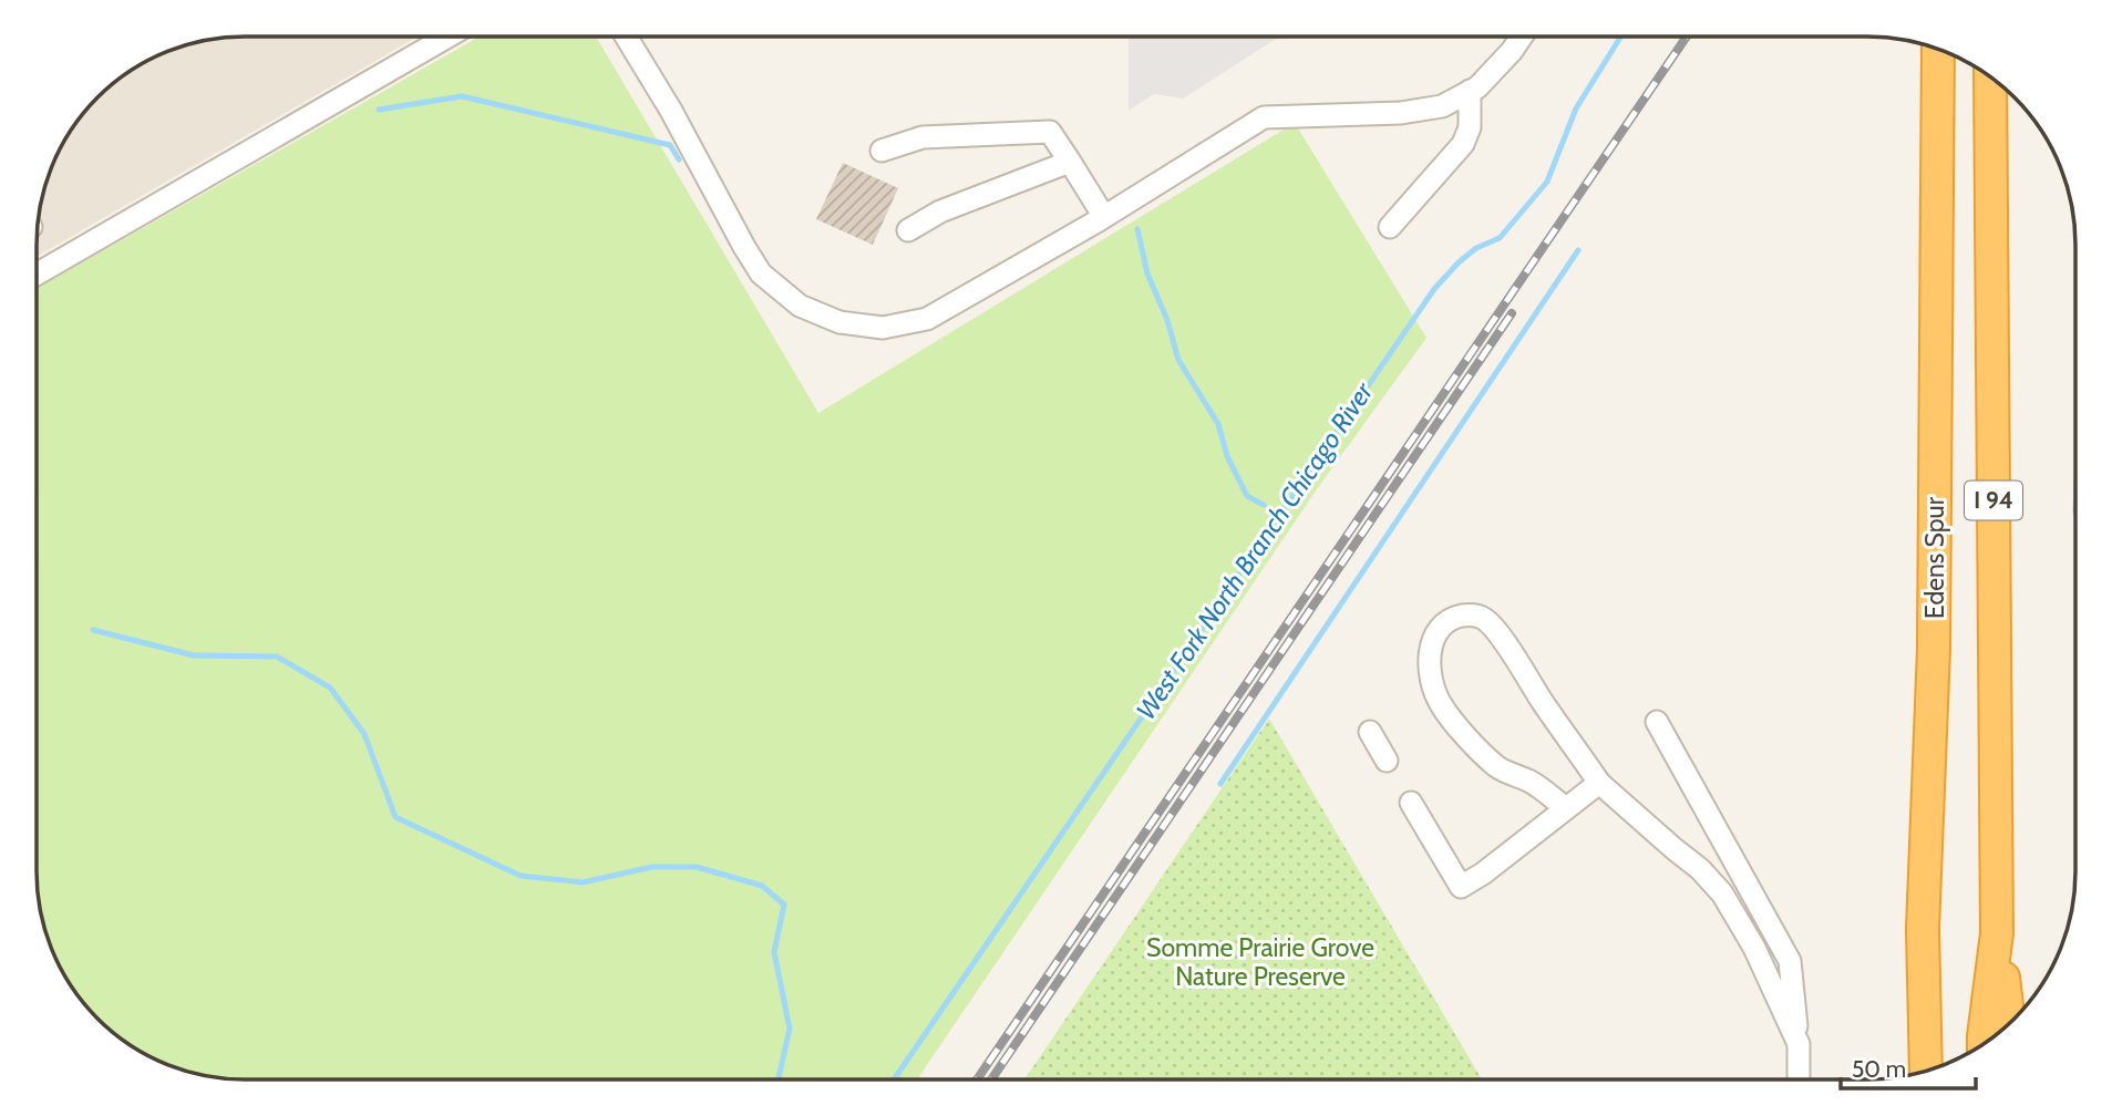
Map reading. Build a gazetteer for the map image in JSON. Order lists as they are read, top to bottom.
{
  "streets": {
    "highway": ["I 94", "Edens Spur"]
  },
  "water": ["West Fork North Branch Chicago River"],
  "parks": ["Somme Prairie Grove Nature Preserve"],
  "scale_bar": "50 m"
}
